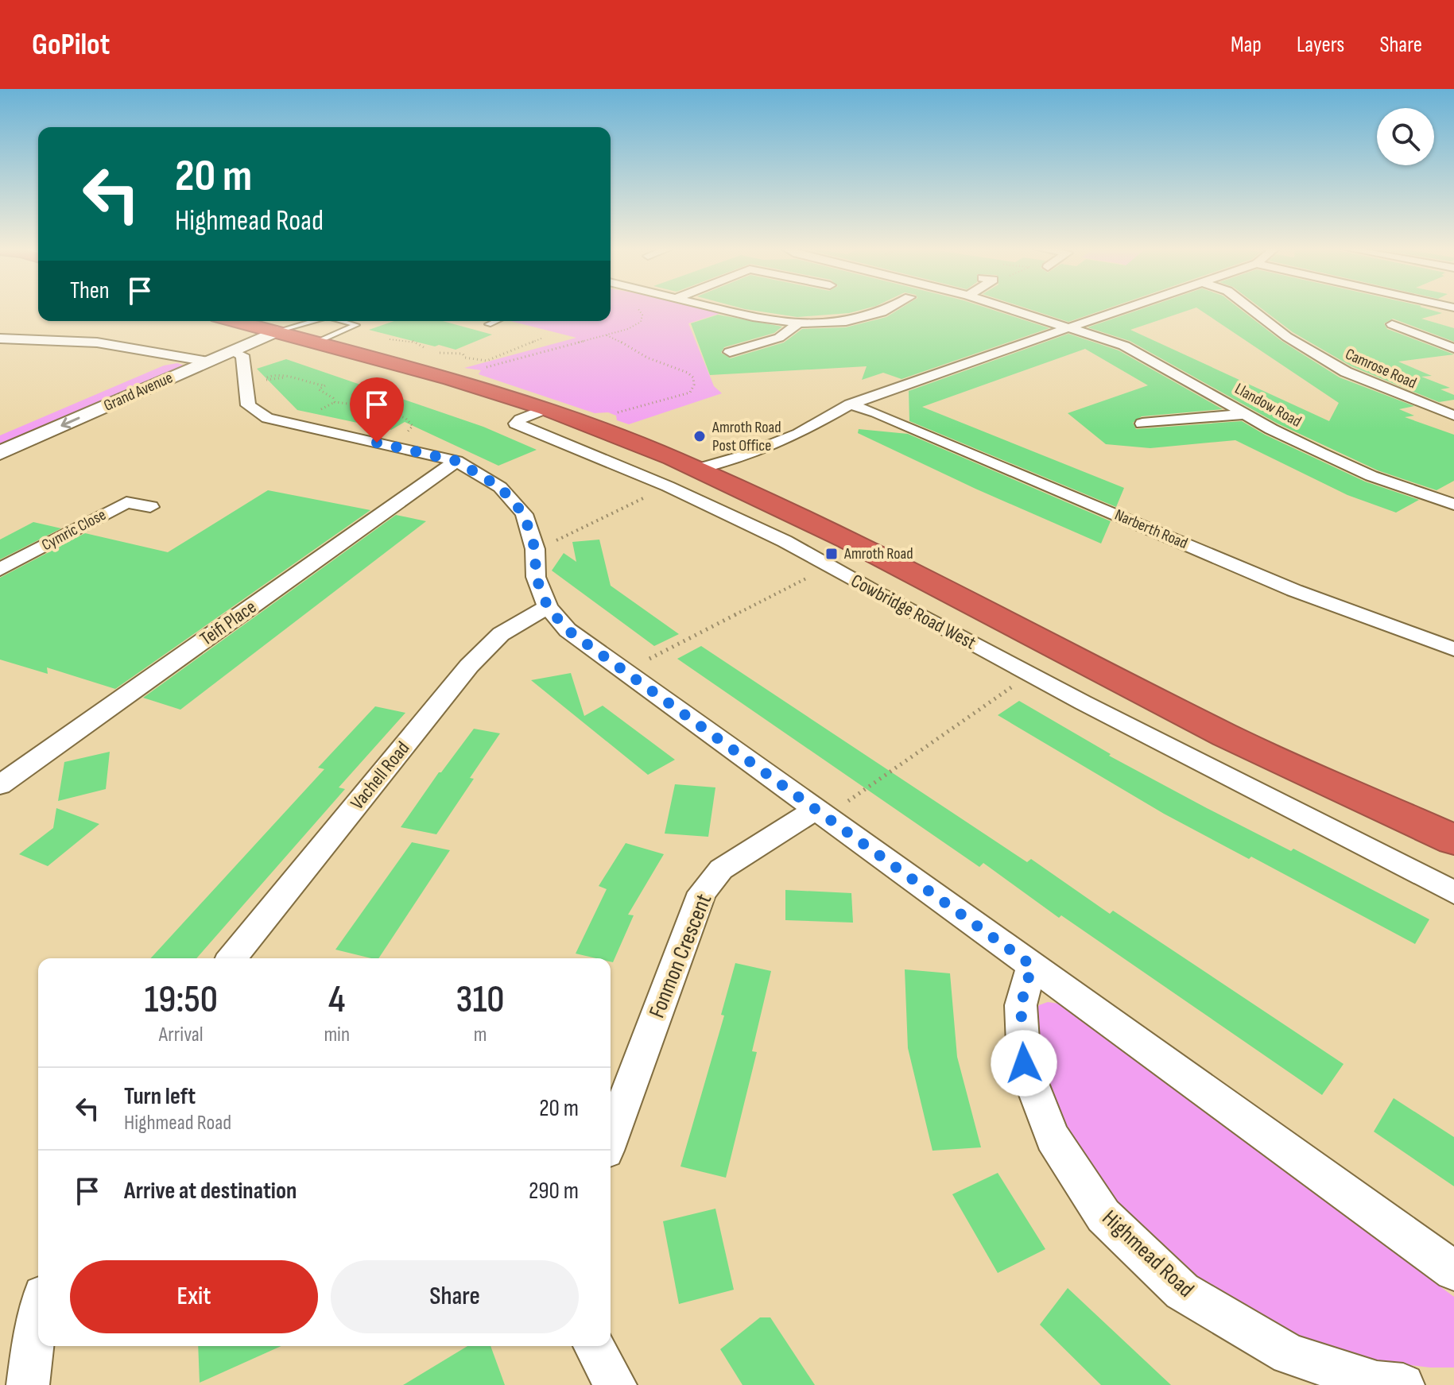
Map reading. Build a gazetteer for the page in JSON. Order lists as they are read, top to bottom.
{
  "streets": {
    "highway": ["Cowbridge Road West"],
    "street": [
      "Camrose Road",
      "Grand Avenue",
      "Llandow Road",
      "Narberth Road",
      "Cymric Close",
      "Teifi Place",
      "Vachell Road",
      "Fonmon Crescent",
      "Highmead Road"
    ]
  },
  "crossings": [
    ["Grand Avenue", "Cowbridge Road West"]
  ],
  "places": {
    "other": ["Amroth Road Post Office"],
    "transit": ["Amroth Road"]
  },
  "page": {
    "header": "GoPilot",
    "nav": ["Map", "Layers", "Share"],
    "turn": ["20 m", "Highmead Road"],
    "then": "Then",
    "eta": [
      "19:50",
      "Arrival",
      "4",
      "min",
      "310",
      "m"
    ],
    "list": [
      {
        "name": "Turn left",
        "note": "Highmead Road",
        "value": "20 m"
      },
      {
        "name": "Arrive at destination",
        "value": "290 m"
      }
    ],
    "buttons": ["Exit", "Share"]
  }
}
